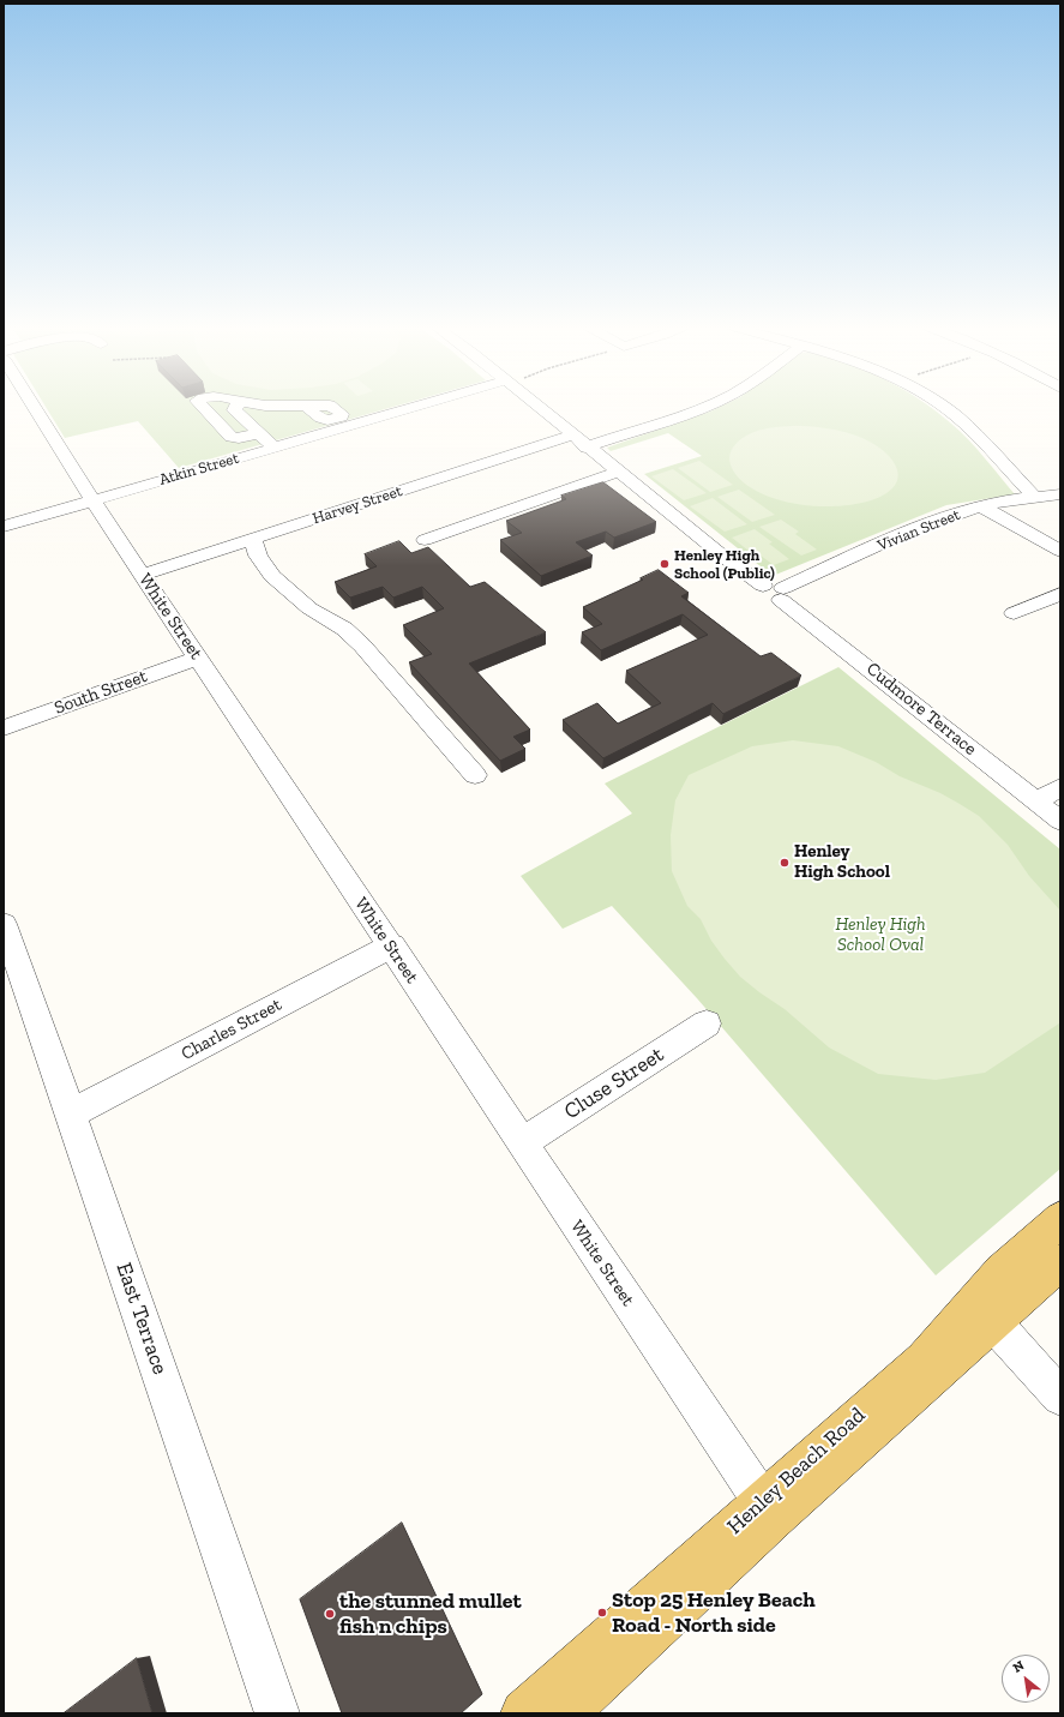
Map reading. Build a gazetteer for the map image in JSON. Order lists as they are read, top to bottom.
{
  "streets": {
    "main road": ["Henley Beach Road"],
    "street": [
      "Atkin Street",
      "Harvey Street",
      "Vivian Street",
      "White Street",
      "South Street",
      "Cudmore Terrace",
      "Charles Street",
      "Cluse Street",
      "East Terrace"
    ]
  },
  "crossings": [
    ["Atkin Street", "White Street"],
    ["Harvey Street", "White Street"],
    ["Vivian Street", "Cudmore Terrace"],
    ["White Street", "South Street"],
    ["White Street", "Charles Street"],
    ["White Street", "Cluse Street"],
    ["White Street", "Henley Beach Road"],
    ["Charles Street", "East Terrace"]
  ],
  "parks": ["Henley High School Oval"],
  "places": [
    "Henley High School (Public)",
    "Henley High School",
    "Stop 25 Henley Beach Road - North side",
    "the stunned mullet fish n chips"
  ],
  "north": "top left"
}
